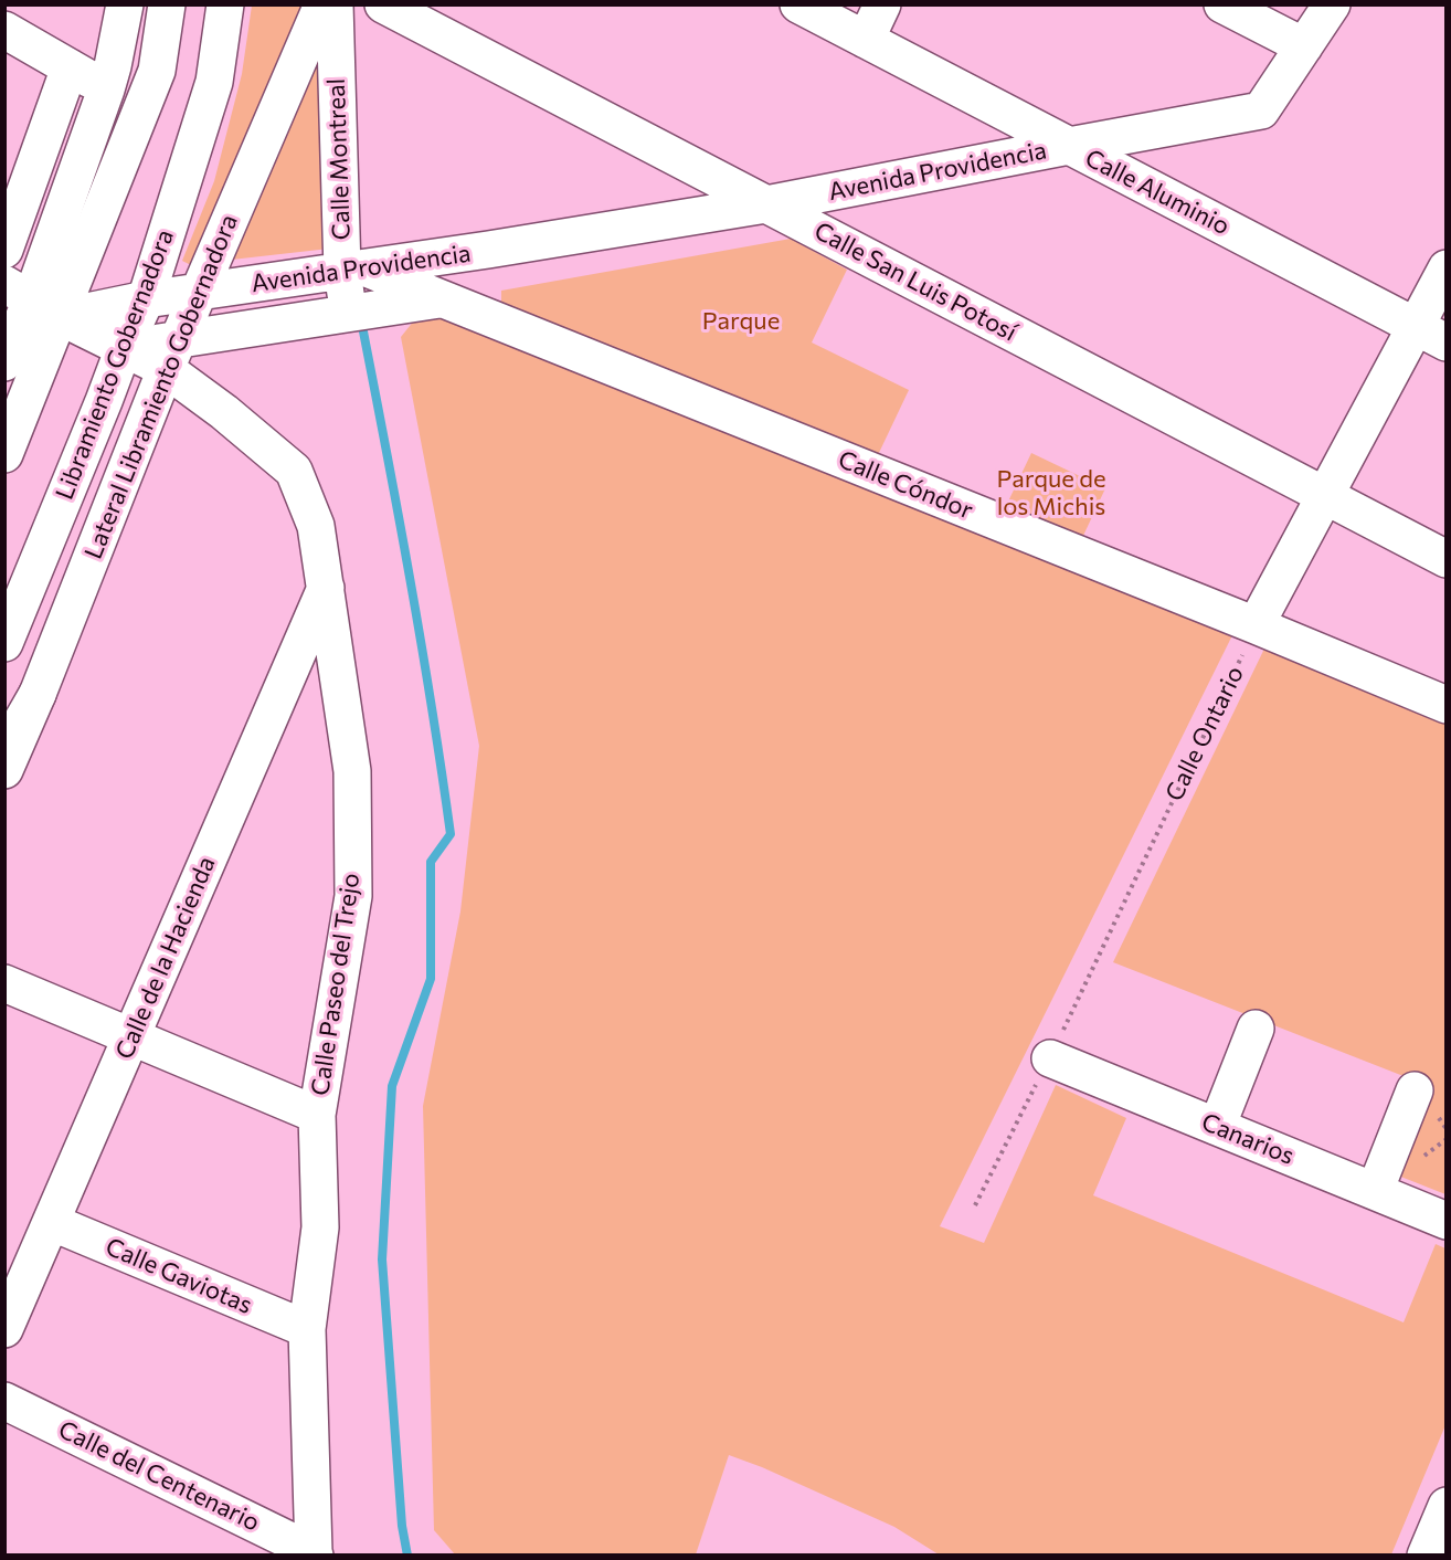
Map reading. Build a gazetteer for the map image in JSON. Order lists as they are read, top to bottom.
{
  "streets": {
    "main road": [
      "Calle Montreal",
      "Avenida Providencia",
      "Calle Aluminio",
      "Calle San Luis Potosí",
      "Libramiento Gobernadora",
      "Lateral Libramiento Gobernadora",
      "Calle Cóndor",
      "Calle de la Hacienda",
      "Calle Paseo del Trejo",
      "Canarios",
      "Calle Gaviotas",
      "Calle del Centenario"
    ],
    "path": ["Calle Ontario"]
  },
  "crossings": [
    ["Calle Montreal", "Avenida Providencia"],
    ["Calle Montreal", "Calle Cóndor"],
    ["Avenida Providencia", "Calle Aluminio"],
    ["Avenida Providencia", "Calle San Luis Potosí"],
    ["Avenida Providencia", "Libramiento Gobernadora"],
    ["Avenida Providencia", "Lateral Libramiento Gobernadora"],
    ["Avenida Providencia", "Calle Cóndor"],
    ["Avenida Providencia", "Calle Paseo del Trejo"],
    ["Libramiento Gobernadora", "Calle Paseo del Trejo"],
    ["Lateral Libramiento Gobernadora", "Calle Paseo del Trejo"],
    ["Calle Cóndor", "Calle Ontario"],
    ["Calle Ontario", "Canarios"],
    ["Calle de la Hacienda", "Calle Paseo del Trejo"],
    ["Calle de la Hacienda", "Calle Gaviotas"],
    ["Calle Paseo del Trejo", "Calle Gaviotas"],
    ["Calle Paseo del Trejo", "Calle del Centenario"]
  ],
  "parks": ["Parque", "Parque de los Michis"]
}
